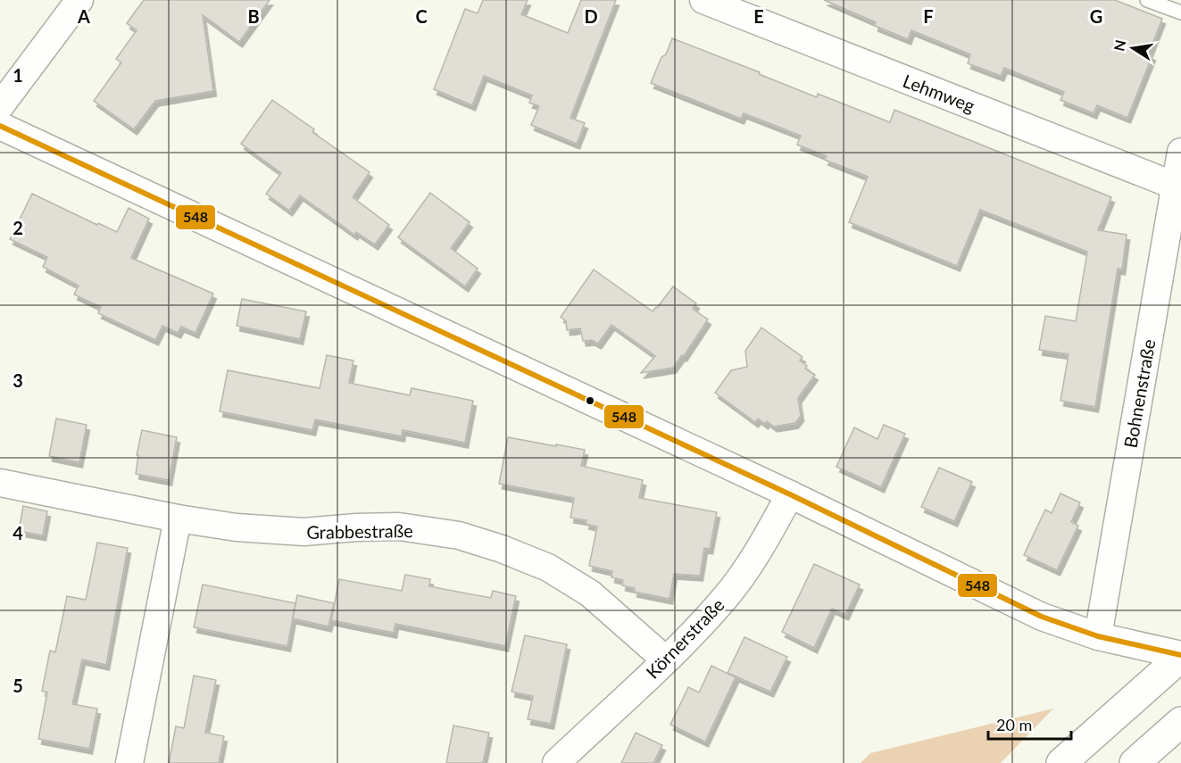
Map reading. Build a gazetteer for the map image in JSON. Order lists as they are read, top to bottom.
{
  "streets": {
    "street": [
      "Lehmweg",
      "Bohnenstraße",
      "Grabbestraße",
      "Körnerstraße"
    ]
  },
  "crossings": [
    ["Lehmweg", "Bohnenstraße"],
    ["Grabbestraße", "Körnerstraße"]
  ],
  "lines": ["transit line 548"],
  "scale_bar": "20 m",
  "north": "left",
  "grid": {
    "columns": [
      "A",
      "B",
      "C",
      "D",
      "E",
      "F",
      "G"
    ],
    "rows": [
      "1",
      "2",
      "3",
      "4",
      "5"
    ]
  }
}
